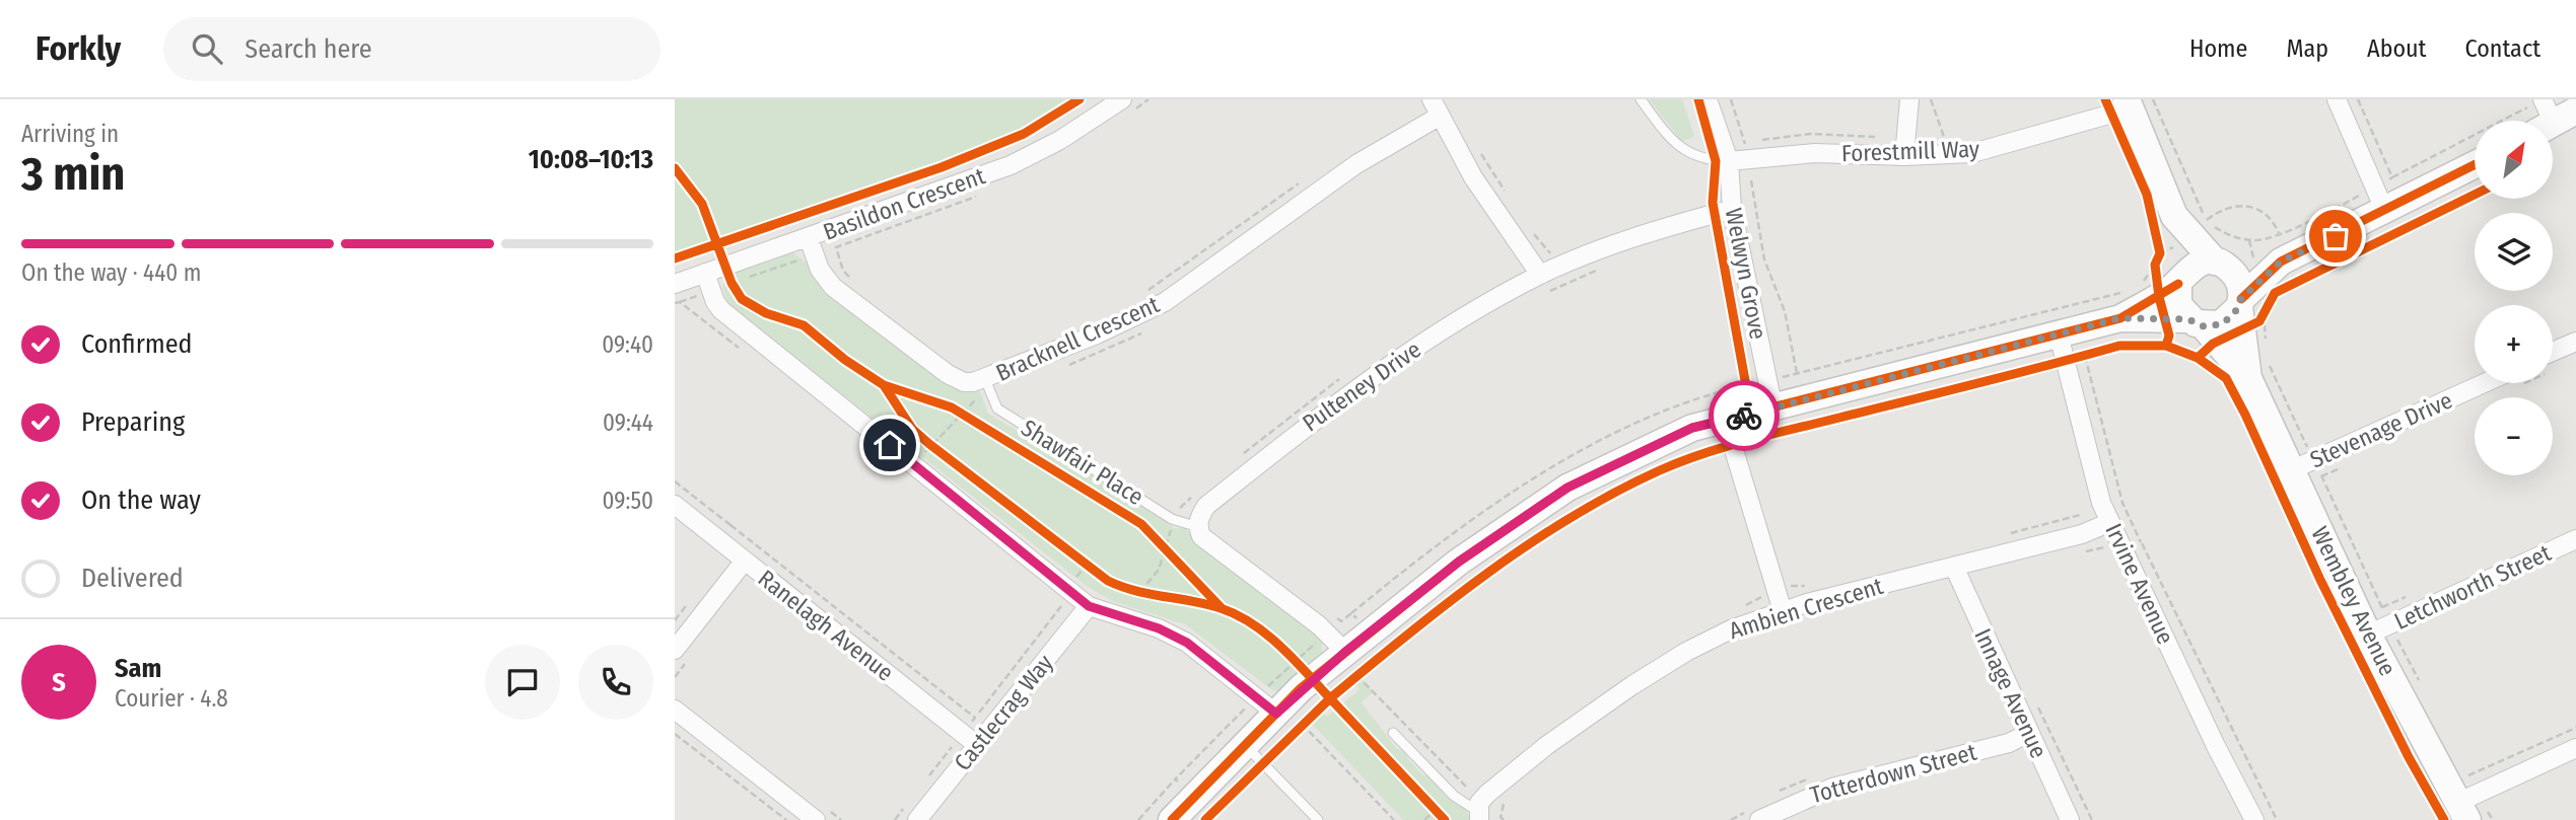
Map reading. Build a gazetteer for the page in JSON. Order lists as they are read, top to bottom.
{
  "streets": {
    "street": [
      "Forestmill Way",
      "Basildon Crescent",
      "Welwyn Grove",
      "Bracknell Crescent",
      "Pulteney Drive",
      "Stevenage Drive",
      "Irvine Avenue",
      "Letchworth Street",
      "Wembley Avenue",
      "Ambien Crescent",
      "Ranelagh Avenue",
      "Innage Avenue",
      "Castlecrag Way",
      "Totterdown Street"
    ],
    "lane": ["Shawfair Place"]
  },
  "crossings": [
    ["Forestmill Way", "Welwyn Grove"],
    ["Basildon Crescent", "Bracknell Crescent"],
    ["Welwyn Grove", "Pulteney Drive"],
    ["Welwyn Grove", "Ambien Crescent"],
    ["Bracknell Crescent", "Shawfair Place"],
    ["Pulteney Drive", "Shawfair Place"],
    ["Stevenage Drive", "Wembley Avenue"],
    ["Irvine Avenue", "Ambien Crescent"],
    ["Letchworth Street", "Wembley Avenue"],
    ["Ambien Crescent", "Innage Avenue"],
    ["Ranelagh Avenue", "Castlecrag Way"],
    ["Innage Avenue", "Totterdown Street"]
  ],
  "north": "top right",
  "page": {
    "header": "Forkly",
    "search": "Search here",
    "nav": [
      "Home",
      "Map",
      "About",
      "Contact"
    ],
    "heading": ["3 min", "Arriving in", "10:08–10:13"],
    "panel": ["Sam", "Courier · 4.8"],
    "map_buttons": ["+", "−"],
    "bar": "On the way · 440 m",
    "list": [
      ["Confirmed", "09:40"],
      ["Preparing", "09:44"],
      ["On the way", "09:50"],
      "Delivered"
    ],
    "round": "S"
  }
}
